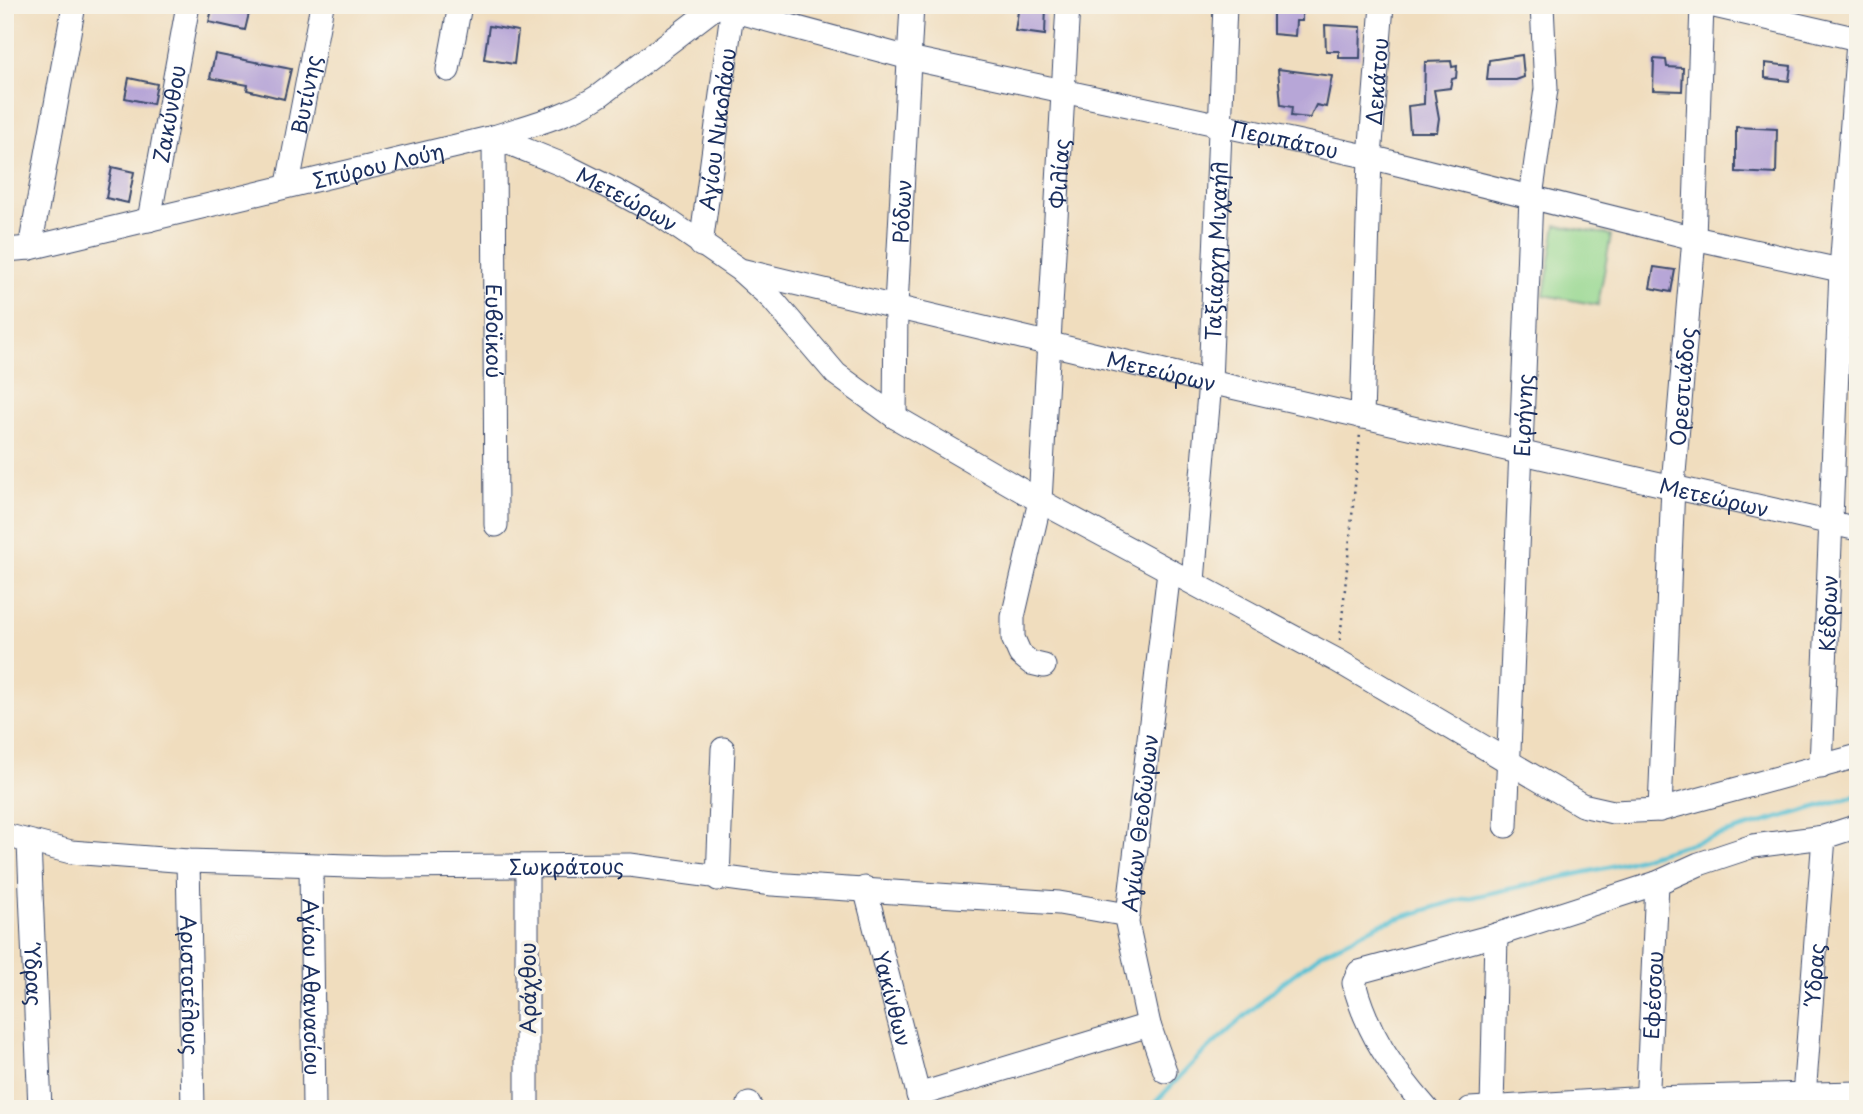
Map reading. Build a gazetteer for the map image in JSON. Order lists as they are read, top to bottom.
{
  "streets": {
    "street": [
      "Δεκάτου",
      "Βυτίνης",
      "Ζακύνθου",
      "Αγίου Νικολάου",
      "Περιπάτου",
      "Σπύρου Λούη",
      "Φιλίας",
      "Μετεώρων",
      "Ρόδων",
      "Ταξιάρχη Μιχαήλ",
      "Ευβοϊκού",
      "Ορεστιάδος",
      "Ειρήνης",
      "Κέδρων",
      "Αγίων Θεοδώρων",
      "Σωκράτους",
      "Ύδρας",
      "Αριστοτέλους",
      "Αγίου Αθανασίου",
      "Αράχθου",
      "Εφέσσου",
      "Υακίνθων"
    ]
  },
  "crossings": [
    ["Δεκάτου", "Περιπάτου"],
    ["Δεκάτου", "Μετεώρων"],
    ["Βυτίνης", "Σπύρου Λούη"],
    ["Ζακύνθου", "Σπύρου Λούη"],
    ["Αγίου Νικολάου", "Περιπάτου"],
    ["Αγίου Νικολάου", "Σπύρου Λούη"],
    ["Αγίου Νικολάου", "Μετεώρων"],
    ["Περιπάτου", "Σπύρου Λούη"],
    ["Περιπάτου", "Φιλίας"],
    ["Περιπάτου", "Ρόδων"],
    ["Περιπάτου", "Ταξιάρχη Μιχαήλ"],
    ["Περιπάτου", "Ορεστιάδος"],
    ["Περιπάτου", "Ειρήνης"],
    ["Περιπάτου", "Κέδρων"],
    ["Σπύρου Λούη", "Μετεώρων"],
    ["Σπύρου Λούη", "Ευβοϊκού"],
    ["Φιλίας", "Μετεώρων"],
    ["Μετεώρων", "Ρόδων"],
    ["Μετεώρων", "Ταξιάρχη Μιχαήλ"],
    ["Μετεώρων", "Ευβοϊκού"],
    ["Μετεώρων", "Ορεστιάδος"],
    ["Μετεώρων", "Ειρήνης"],
    ["Μετεώρων", "Κέδρων"],
    ["Αγίων Θεοδώρων", "Σωκράτους"],
    ["Σωκράτους", "Ύδρας"],
    ["Σωκράτους", "Αριστοτέλους"],
    ["Σωκράτους", "Αγίου Αθανασίου"],
    ["Σωκράτους", "Αράχθου"],
    ["Σωκράτους", "Υακίνθων"]
  ]
}
